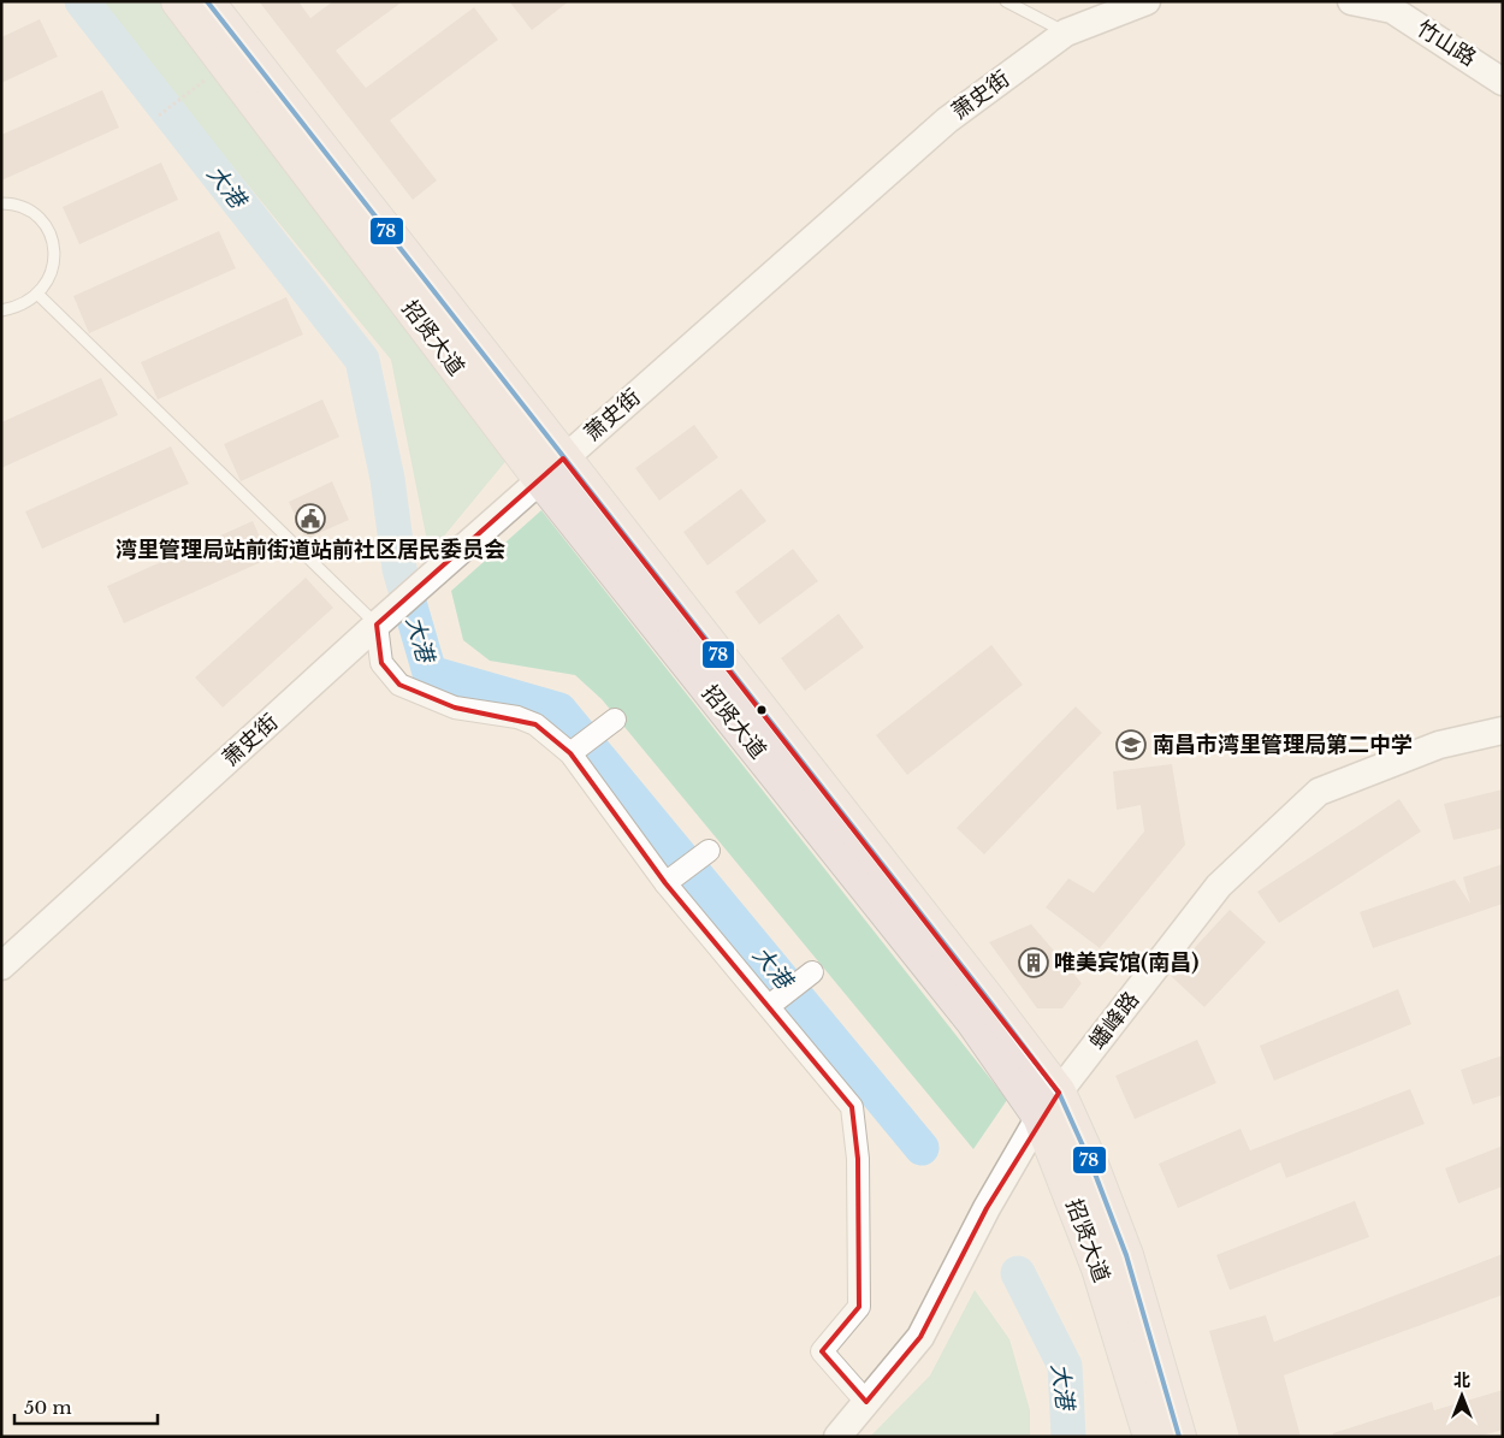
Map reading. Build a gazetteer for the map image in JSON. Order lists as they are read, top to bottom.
{
  "streets": {
    "main road": ["招贤大道"],
    "street": ["竹山路", "萧史街", "蟠峰路"]
  },
  "crossings": [
    ["萧史街", "招贤大道"],
    ["招贤大道", "蟠峰路"]
  ],
  "water": ["大港"],
  "places": {
    "public building": ["湾里管理局站前街道站前社区居民委员会"],
    "school or university": ["南昌市湾里管理局第二中学"],
    "building": ["唯美宾馆(南昌)"]
  },
  "lines": ["transit line 78"],
  "scale_bar": "50 m",
  "north": "top"
}
